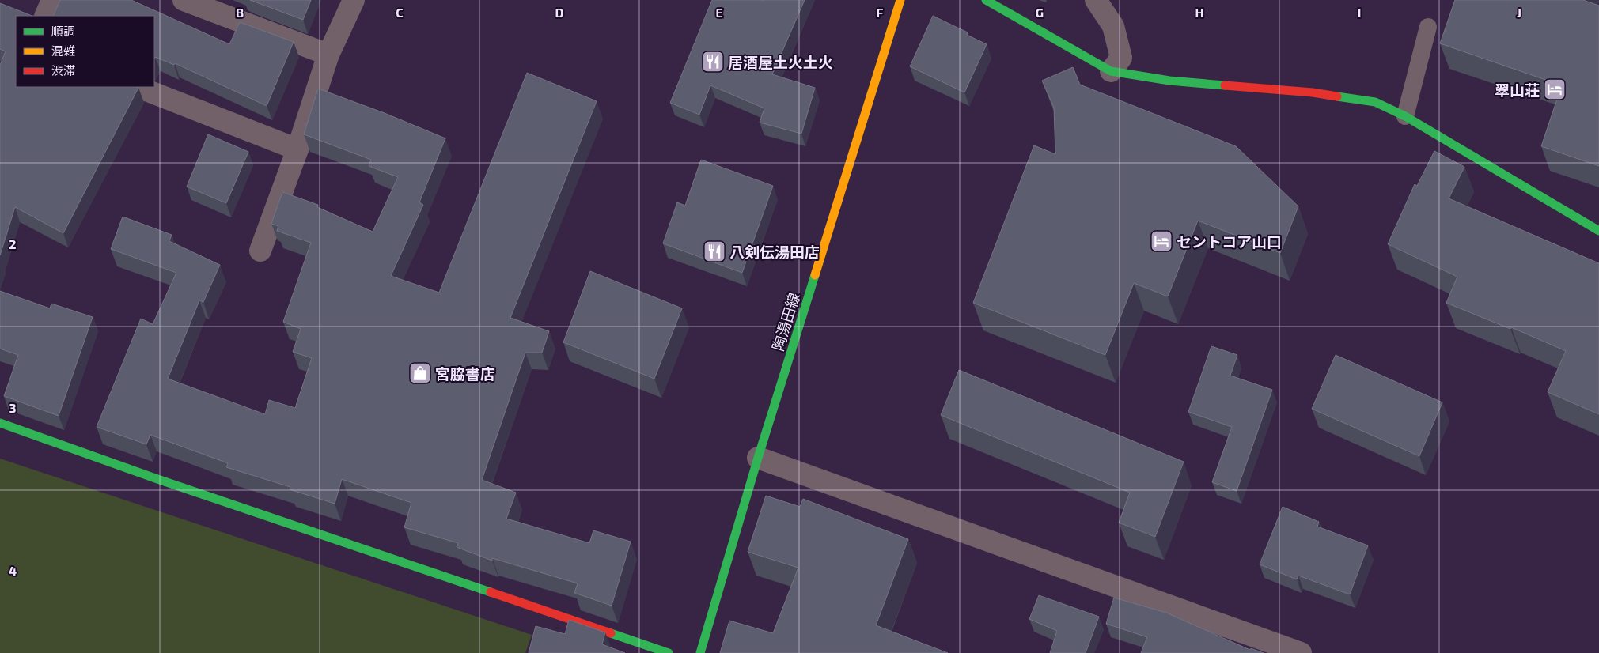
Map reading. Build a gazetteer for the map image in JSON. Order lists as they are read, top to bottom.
{
  "streets": {
    "street": ["陶湯田線"]
  },
  "places": {
    "restaurant": ["居酒屋土火土火", "八剣伝湯田店"],
    "hotel": ["翠山荘", "セントコア山口"],
    "shop": ["宮脇書店"]
  },
  "legend": ["順調", "混雑", "渋滞"],
  "grid": {
    "columns": [
      "B",
      "C",
      "D",
      "E",
      "F",
      "G",
      "H",
      "I",
      "J"
    ],
    "rows": ["2", "3", "4"]
  }
}
